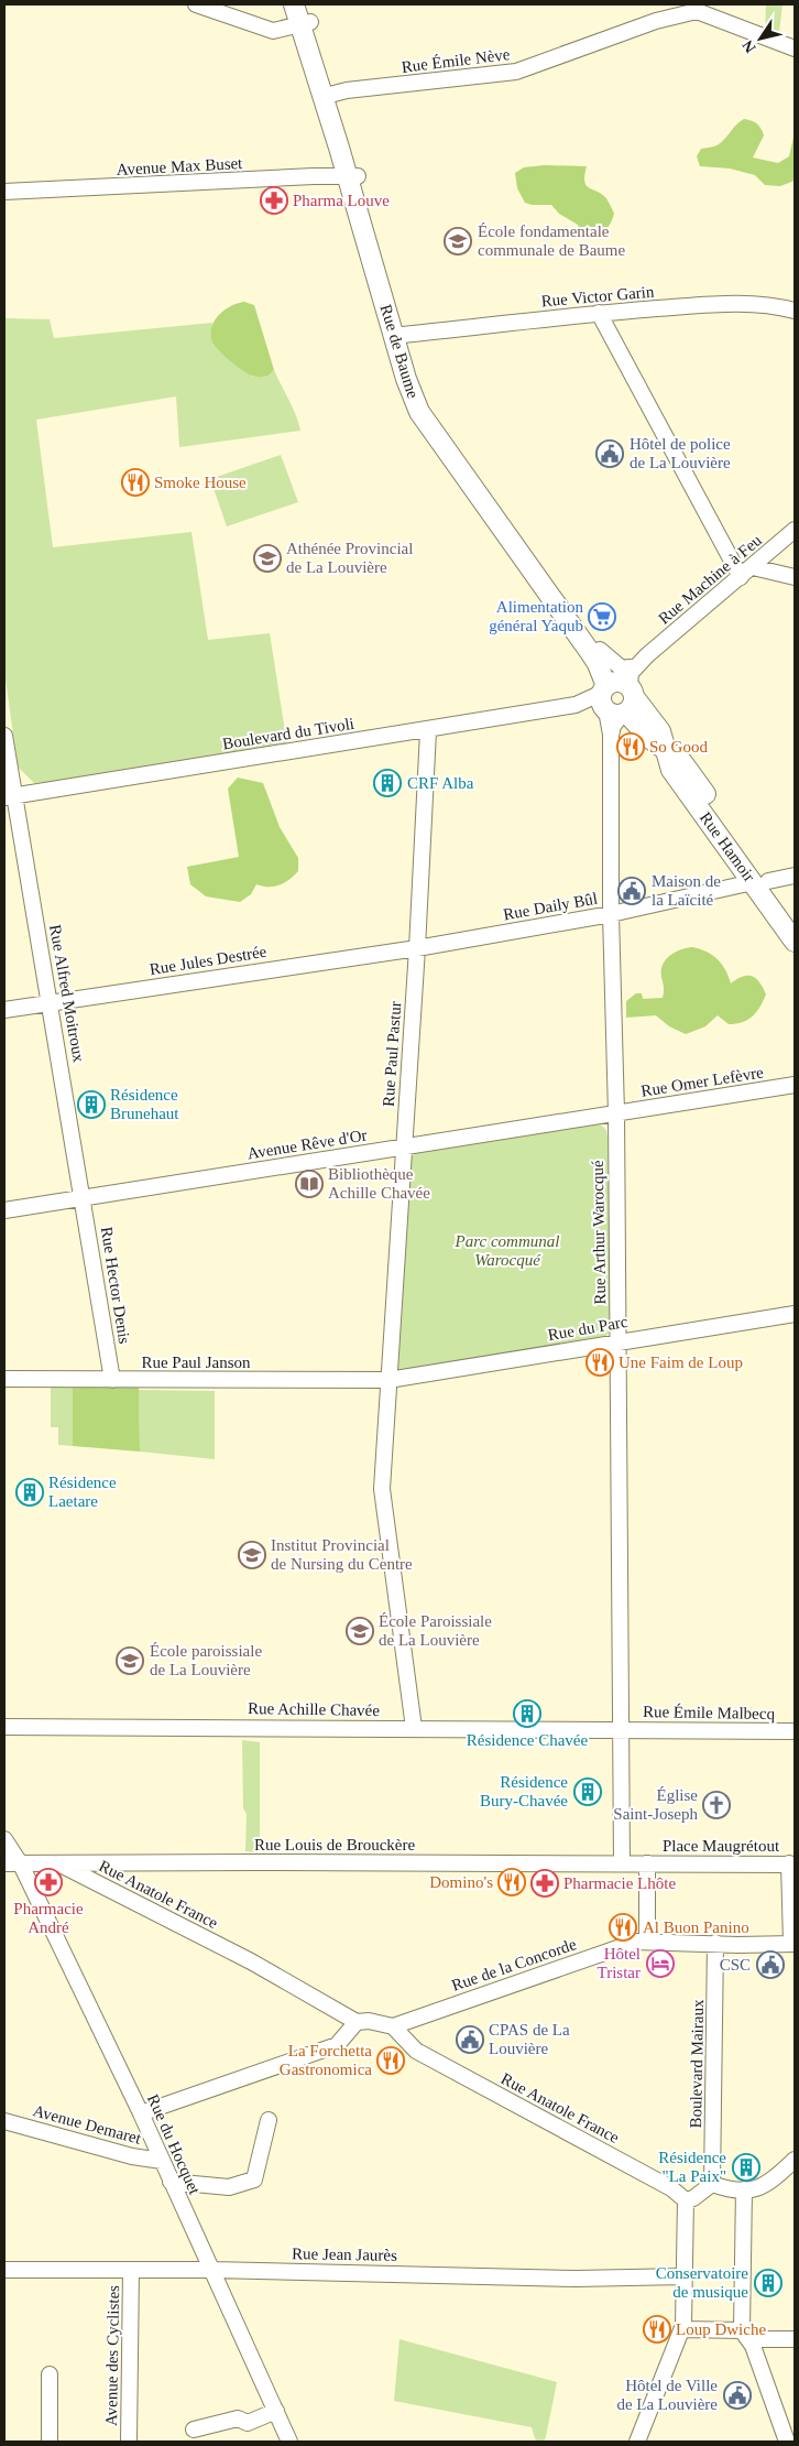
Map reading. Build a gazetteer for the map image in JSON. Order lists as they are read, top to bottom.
{
  "streets": {
    "main road": ["Rue de Baume", "Rue Hamoir"],
    "street": [
      "Rue Émile Nève",
      "Avenue Max Buset",
      "Rue Victor Garin",
      "Rue Machine à Feu",
      "Boulevard du Tivoli",
      "Rue Daily Bûl",
      "Rue Jules Destrée",
      "Rue Alfred Moitroux",
      "Rue Paul Pastur",
      "Rue Omer Lefèvre",
      "Avenue Rêve d'Or",
      "Rue Arthur Warocqué",
      "Rue Hector Denis",
      "Rue du Parc",
      "Rue Paul Janson",
      "Rue Achille Chavée",
      "Rue Émile Malbecq",
      "Rue Louis de Brouckère",
      "Place Maugrétout",
      "Rue Anatole France",
      "Rue de la Concorde",
      "Boulevard Mairaux",
      "Avenue Demaret",
      "Rue du Hocquet",
      "Rue Jean Jaurès",
      "Avenue des Cyclistes"
    ]
  },
  "crossings": [
    ["Rue Émile Nève", "Rue de Baume"],
    ["Avenue Max Buset", "Rue de Baume"],
    ["Rue Victor Garin", "Rue de Baume"],
    ["Rue de Baume", "Rue Machine à Feu"],
    ["Rue de Baume", "Boulevard du Tivoli"],
    ["Rue de Baume", "Rue Hamoir"],
    ["Rue de Baume", "Rue Arthur Warocqué"],
    ["Rue Machine à Feu", "Boulevard du Tivoli"],
    ["Rue Machine à Feu", "Rue Hamoir"],
    ["Rue Machine à Feu", "Rue Arthur Warocqué"],
    ["Boulevard du Tivoli", "Rue Hamoir"],
    ["Boulevard du Tivoli", "Rue Alfred Moitroux"],
    ["Boulevard du Tivoli", "Rue Paul Pastur"],
    ["Boulevard du Tivoli", "Rue Arthur Warocqué"],
    ["Rue Hamoir", "Rue Daily Bûl"],
    ["Rue Hamoir", "Rue Arthur Warocqué"],
    ["Rue Daily Bûl", "Rue Jules Destrée"],
    ["Rue Daily Bûl", "Rue Paul Pastur"],
    ["Rue Daily Bûl", "Rue Arthur Warocqué"],
    ["Rue Jules Destrée", "Rue Alfred Moitroux"],
    ["Rue Jules Destrée", "Rue Paul Pastur"],
    ["Rue Alfred Moitroux", "Avenue Rêve d'Or"],
    ["Rue Alfred Moitroux", "Rue Hector Denis"],
    ["Rue Paul Pastur", "Avenue Rêve d'Or"],
    ["Rue Paul Pastur", "Rue du Parc"],
    ["Rue Paul Pastur", "Rue Paul Janson"],
    ["Rue Paul Pastur", "Rue Achille Chavée"],
    ["Rue Omer Lefèvre", "Avenue Rêve d'Or"],
    ["Rue Omer Lefèvre", "Rue Arthur Warocqué"],
    ["Avenue Rêve d'Or", "Rue Arthur Warocqué"],
    ["Avenue Rêve d'Or", "Rue Hector Denis"],
    ["Rue Arthur Warocqué", "Rue du Parc"],
    ["Rue Arthur Warocqué", "Rue Achille Chavée"],
    ["Rue Arthur Warocqué", "Rue Émile Malbecq"],
    ["Rue Arthur Warocqué", "Rue Louis de Brouckère"],
    ["Rue Hector Denis", "Rue Paul Janson"],
    ["Rue du Parc", "Rue Paul Janson"],
    ["Rue Achille Chavée", "Rue Émile Malbecq"],
    ["Rue Louis de Brouckère", "Place Maugrétout"],
    ["Rue Louis de Brouckère", "Rue Anatole France"],
    ["Rue Louis de Brouckère", "Rue du Hocquet"],
    ["Place Maugrétout", "Rue de la Concorde"],
    ["Place Maugrétout", "Boulevard Mairaux"],
    ["Rue Anatole France", "Rue de la Concorde"],
    ["Avenue Demaret", "Rue du Hocquet"],
    ["Rue du Hocquet", "Rue Jean Jaurès"],
    ["Rue Jean Jaurès", "Avenue des Cyclistes"]
  ],
  "parks": ["Parc communal Warocqué"],
  "places": {
    "pharmacy": ["Pharma Louve", "Pharmacie André", "Pharmacie Lhôte"],
    "school or university": [
      "École fondamentale communale de Baume",
      "Athénée Provincial de La Louvière",
      "Institut Provincial de Nursing du Centre",
      "École Paroissiale de La Louvière",
      "École paroissiale de La Louvière"
    ],
    "public building": [
      "Hôtel de police de La Louvière",
      "Maison de la Laïcité",
      "CSC",
      "CPAS de La Louvière",
      "Hôtel de Ville de La Louvière"
    ],
    "restaurant": [
      "Smoke House",
      "So Good",
      "Une Faim de Loup",
      "Domino's",
      "Al Buon Panino",
      "La Forchetta Gastronomica",
      "Loup Dwiche"
    ],
    "supermarket": ["Alimentation général Yaqub"],
    "building": [
      "CRF Alba",
      "Résidence Brunehaut",
      "Résidence Laetare",
      "Résidence Chavée",
      "Résidence Bury-Chavée",
      "Résidence \"La Paix\"",
      "Conservatoire de musique"
    ],
    "library": ["Bibliothèque Achille Chavée"],
    "church": ["Église Saint-Joseph"],
    "hotel": ["Hôtel Tristar"]
  },
  "north": "bottom left"
}
